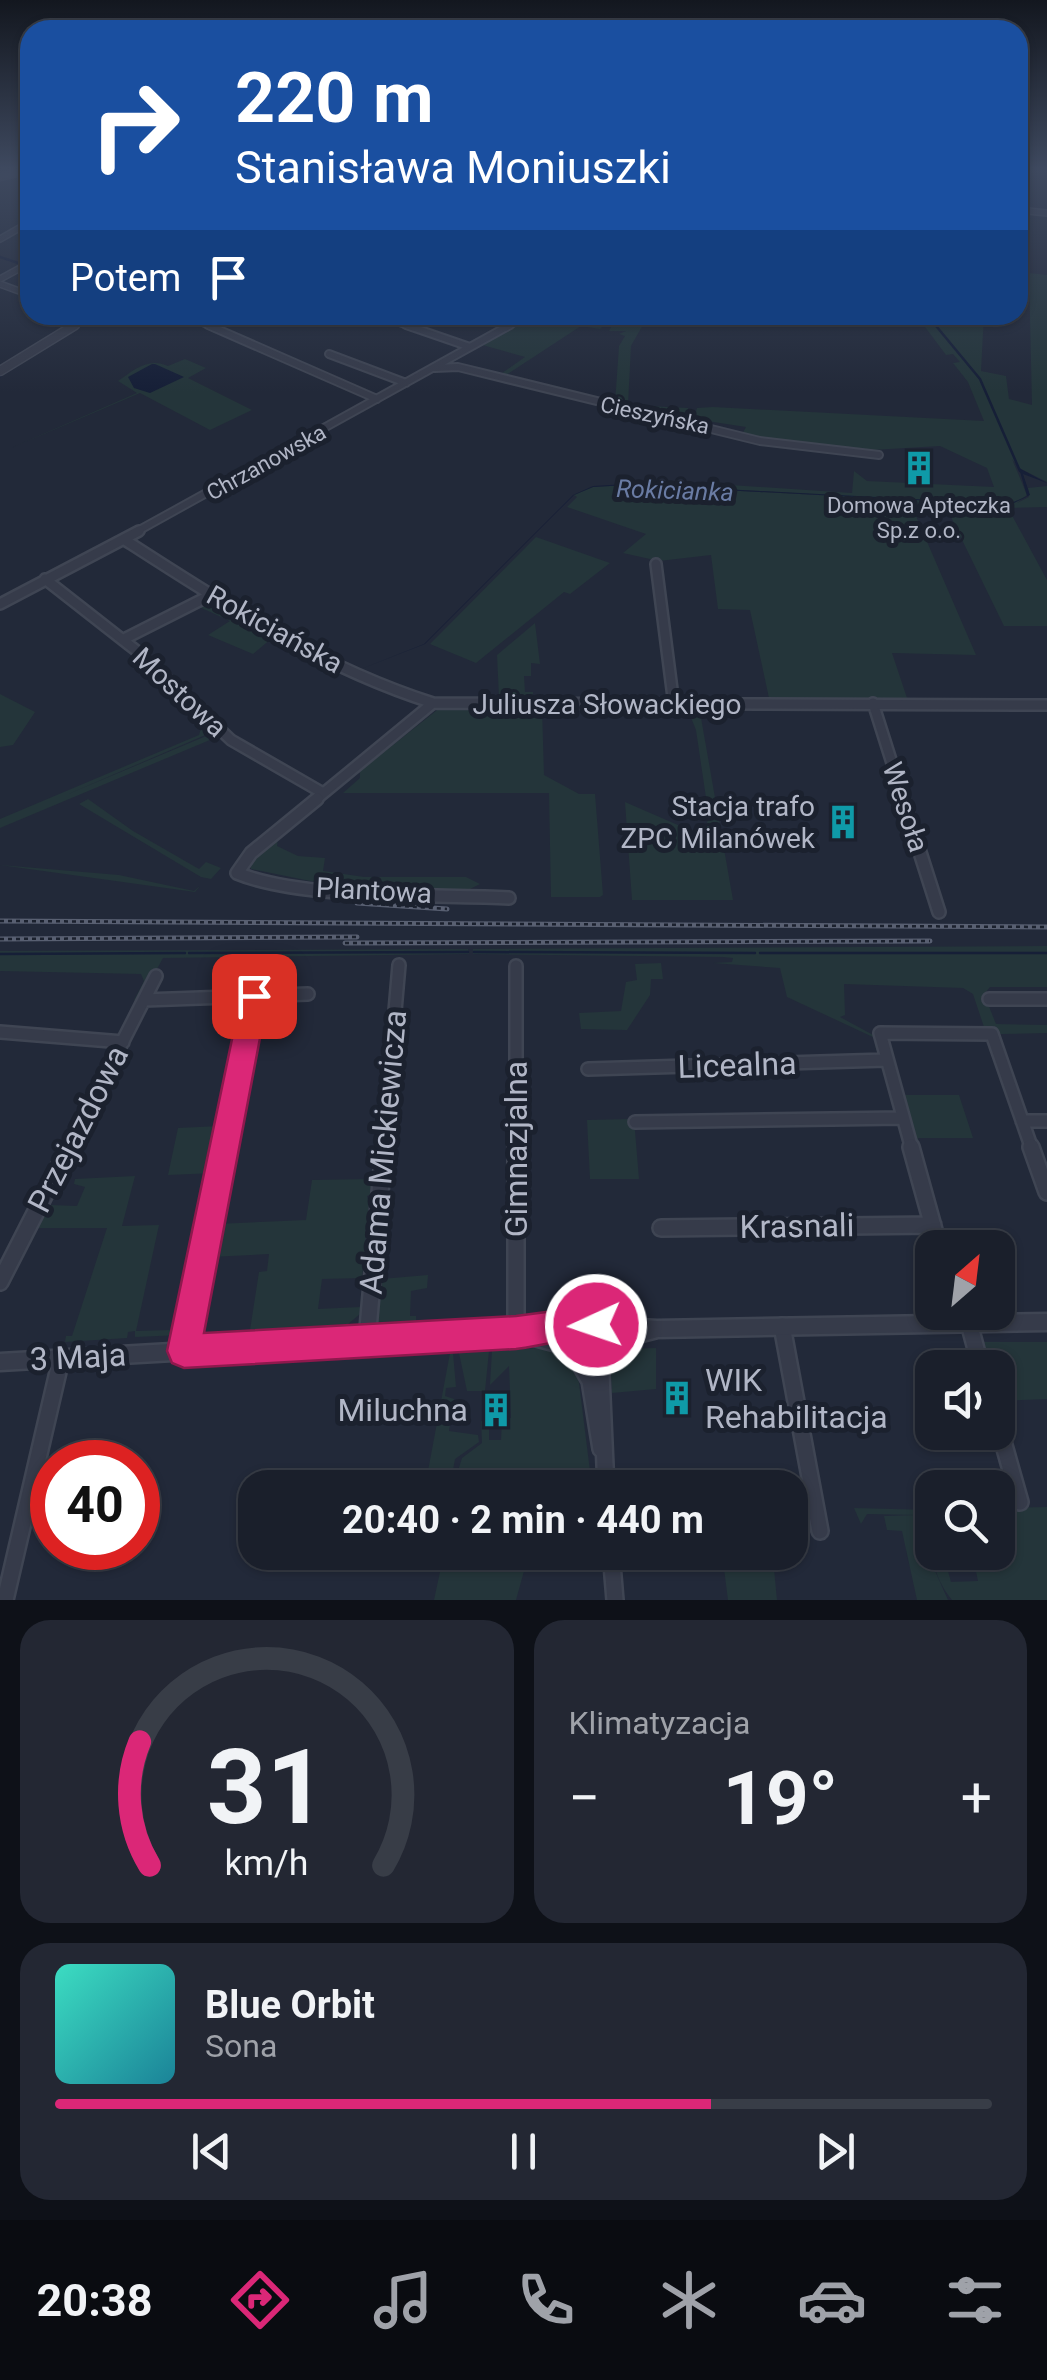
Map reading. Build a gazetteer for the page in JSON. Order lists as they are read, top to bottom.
{
  "streets": {
    "street": [
      "Cieszyńska",
      "Chrzanowska",
      "Rokiciańska",
      "Mostowa",
      "Juliusza Słowackiego",
      "Wesoła",
      "Plantowa",
      "Licealna",
      "Przejazdowa",
      "Gimnazjalna",
      "Adama Mickiewicza",
      "Krasnali",
      "3 Maja"
    ]
  },
  "crossings": [
    ["Cieszyńska", "Chrzanowska"],
    ["Chrzanowska", "Rokiciańska"],
    ["Chrzanowska", "Mostowa"],
    ["Rokiciańska", "Juliusza Słowackiego"],
    ["Mostowa", "Juliusza Słowackiego"],
    ["Juliusza Słowackiego", "Wesoła"],
    ["Juliusza Słowackiego", "Plantowa"],
    ["Gimnazjalna", "3 Maja"],
    ["Adama Mickiewicza", "3 Maja"]
  ],
  "water": ["Rokicianka"],
  "places": {
    "building": [
      "Domowa Apteczka Sp.z o.o.",
      "Stacja trafo ZPC Milanówek",
      "WIK Rehabilitacja",
      "Miluchna"
    ]
  },
  "north": "top right",
  "page": {
    "turn": ["220 m", "Stanisława Moniuszki"],
    "then": "Potem",
    "limit": "40",
    "trip": "20:40 · 2 min · 440 m",
    "tile": "Klimatyzacja",
    "heat": ["−", "19°", "+"],
    "song": ["Blue Orbit", "Sona"],
    "tabs": "20:38",
    "gauge": ["31", "km/h"]
  }
}
